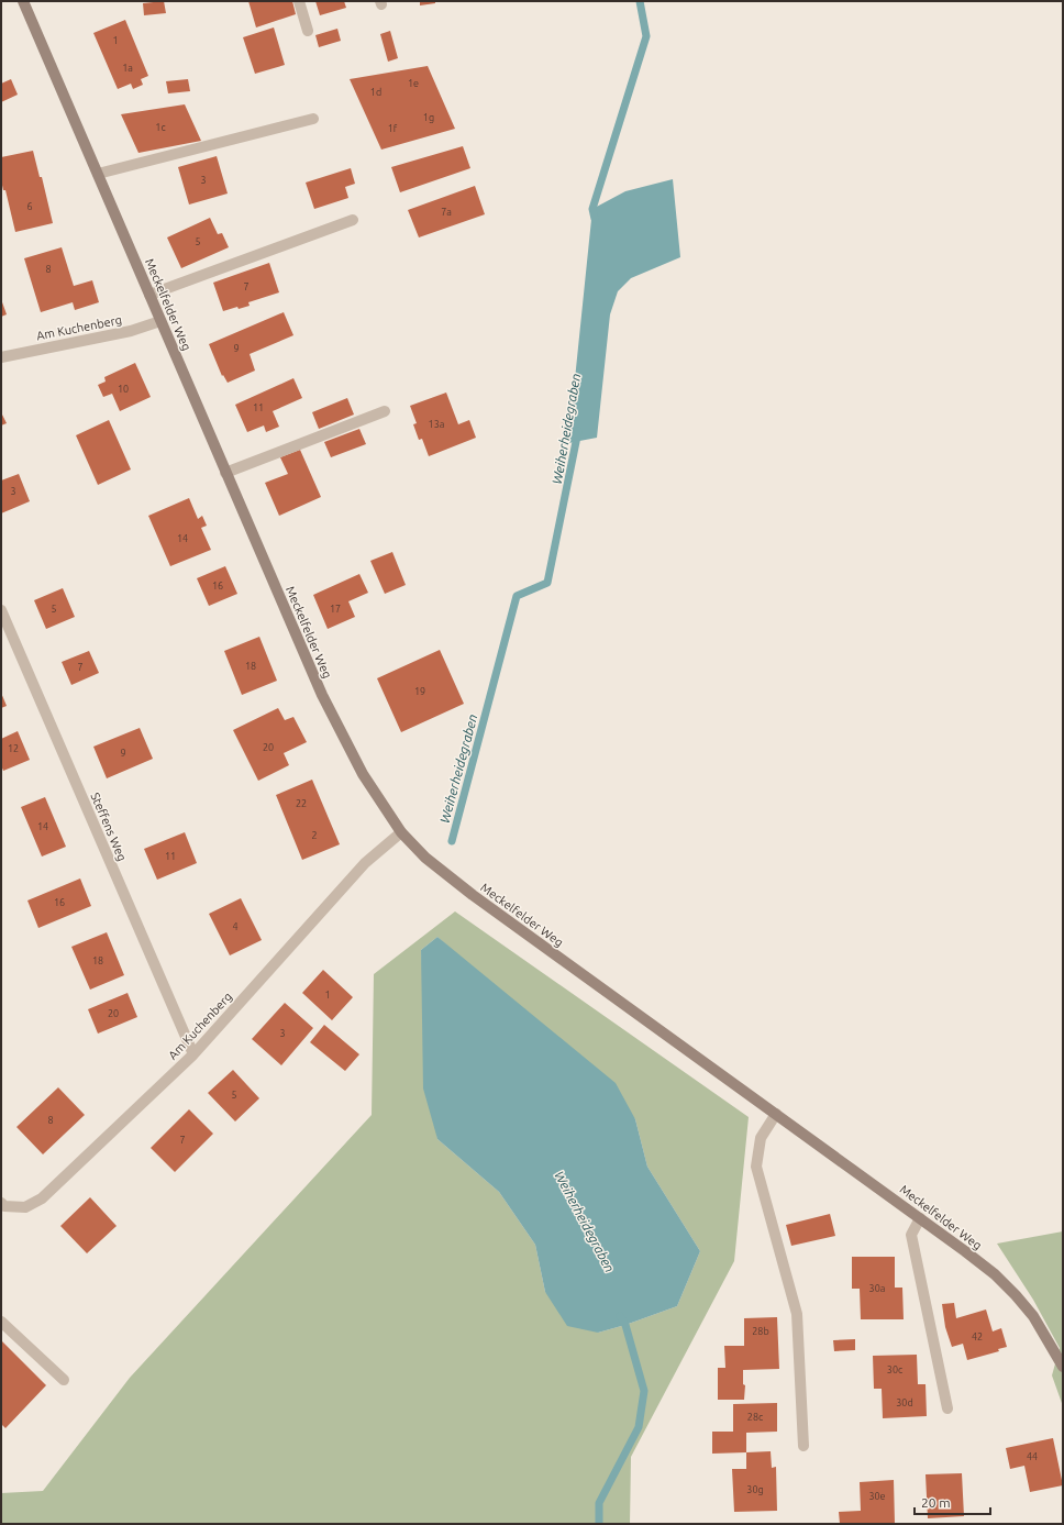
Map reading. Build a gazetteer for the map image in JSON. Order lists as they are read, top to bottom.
{
  "streets": {
    "main road": ["Meckelfelder Weg"],
    "street": ["Am Kuchenberg", "Steffens Weg"]
  },
  "crossings": [
    ["Meckelfelder Weg", "Am Kuchenberg"],
    ["Am Kuchenberg", "Steffens Weg"]
  ],
  "water": ["Weiherheidegraben"],
  "house_numbers": [
    "1",
    "1a",
    "1e",
    "1d",
    "1g",
    "1c",
    "1f",
    "3",
    "6",
    "7a",
    "5",
    "8",
    "7",
    "9",
    "10",
    "11",
    "13a",
    "3",
    "14",
    "16",
    "5",
    "17",
    "18",
    "7",
    "19",
    "20",
    "12",
    "9",
    "22",
    "14",
    "2",
    "11",
    "16",
    "4",
    "18",
    "1",
    "20",
    "3",
    "5",
    "8",
    "7",
    "30a",
    "28b",
    "42",
    "30c",
    "30d",
    "28c",
    "44",
    "30g",
    "30e"
  ],
  "scale_bar": "20 m"
}
